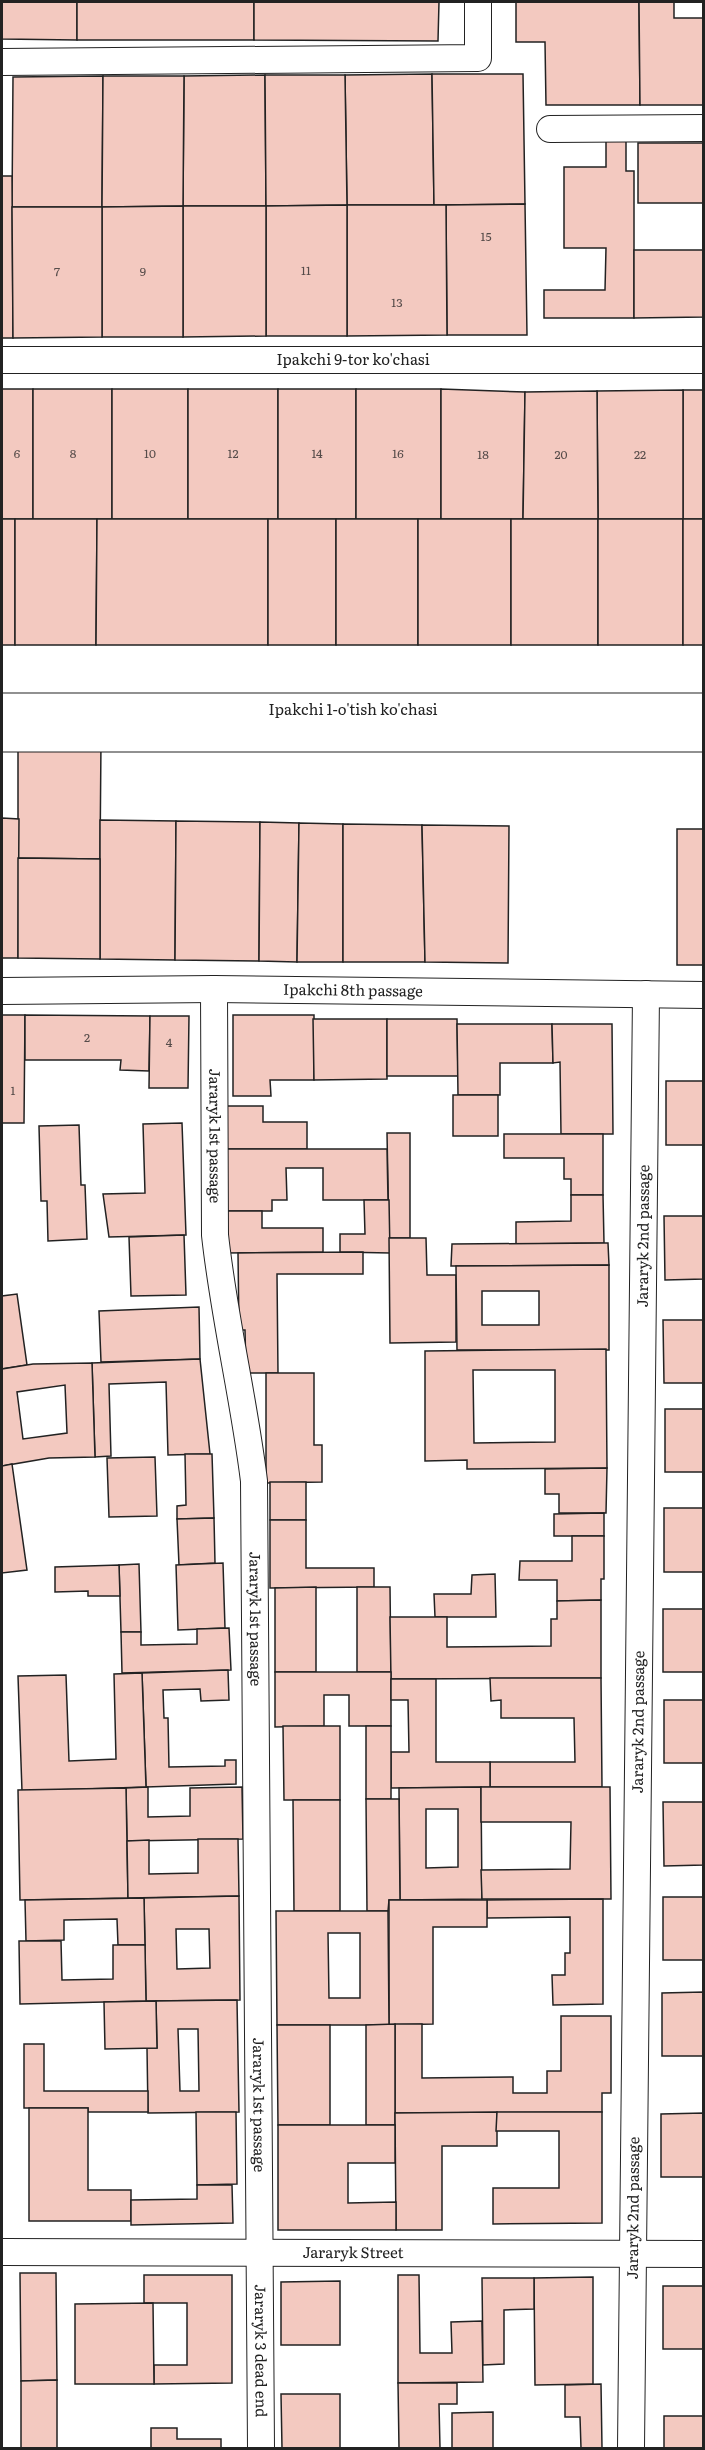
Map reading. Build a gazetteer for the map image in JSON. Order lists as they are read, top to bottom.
{
  "streets": {
    "main road": ["Ipakchi 1-o'tish ko'chasi"],
    "street": [
      "Ipakchi 9-tor ko'chasi",
      "Ipakchi 8th passage",
      "Jararyk 1st passage",
      "Jararyk 2nd passage",
      "Jararyk Street",
      "Jararyk 3 dead end"
    ]
  },
  "crossings": [
    ["Ipakchi 8th passage", "Jararyk 1st passage"],
    ["Ipakchi 8th passage", "Jararyk 2nd passage"],
    ["Jararyk 1st passage", "Jararyk Street"],
    ["Jararyk 1st passage", "Jararyk 3 dead end"],
    ["Jararyk 2nd passage", "Jararyk Street"],
    ["Jararyk Street", "Jararyk 3 dead end"]
  ],
  "house_numbers": [
    "15",
    "11",
    "7",
    "9",
    "13",
    "6",
    "8",
    "10",
    "12",
    "14",
    "16",
    "18",
    "20",
    "22",
    "2",
    "4",
    "1"
  ]
}
